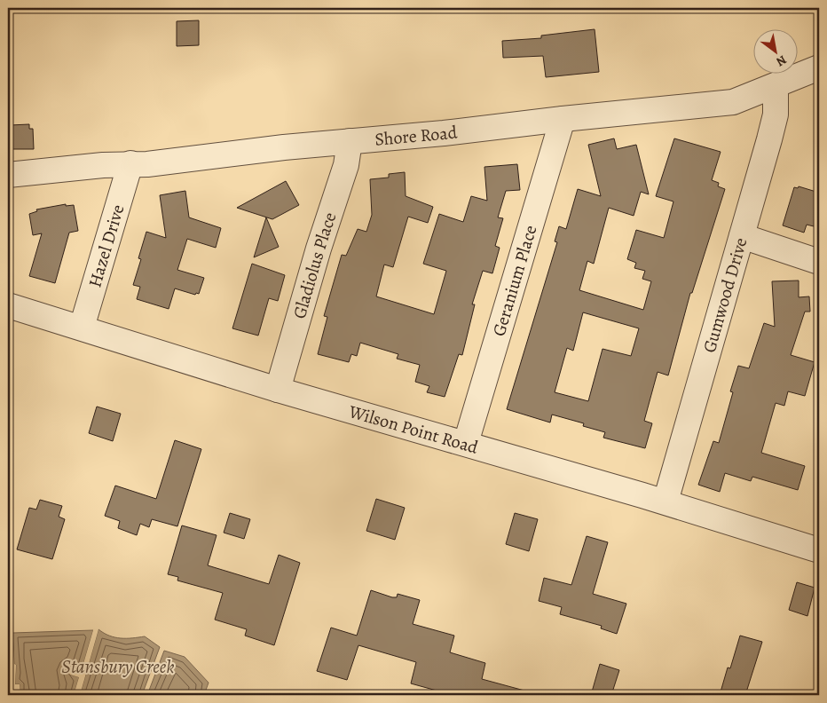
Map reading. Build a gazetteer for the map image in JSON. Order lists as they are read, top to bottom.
{
  "streets": {
    "street": [
      "Shore Road",
      "Hazel Drive",
      "Gladiolus Place",
      "Geranium Place",
      "Gumwood Drive",
      "Wilson Point Road"
    ]
  },
  "crossings": [
    ["Shore Road", "Hazel Drive"],
    ["Shore Road", "Gladiolus Place"],
    ["Shore Road", "Geranium Place"],
    ["Shore Road", "Gumwood Drive"],
    ["Hazel Drive", "Wilson Point Road"],
    ["Gladiolus Place", "Wilson Point Road"],
    ["Geranium Place", "Wilson Point Road"],
    ["Gumwood Drive", "Wilson Point Road"]
  ],
  "water": ["Stansbury Creek"],
  "north": "bottom right"
}
